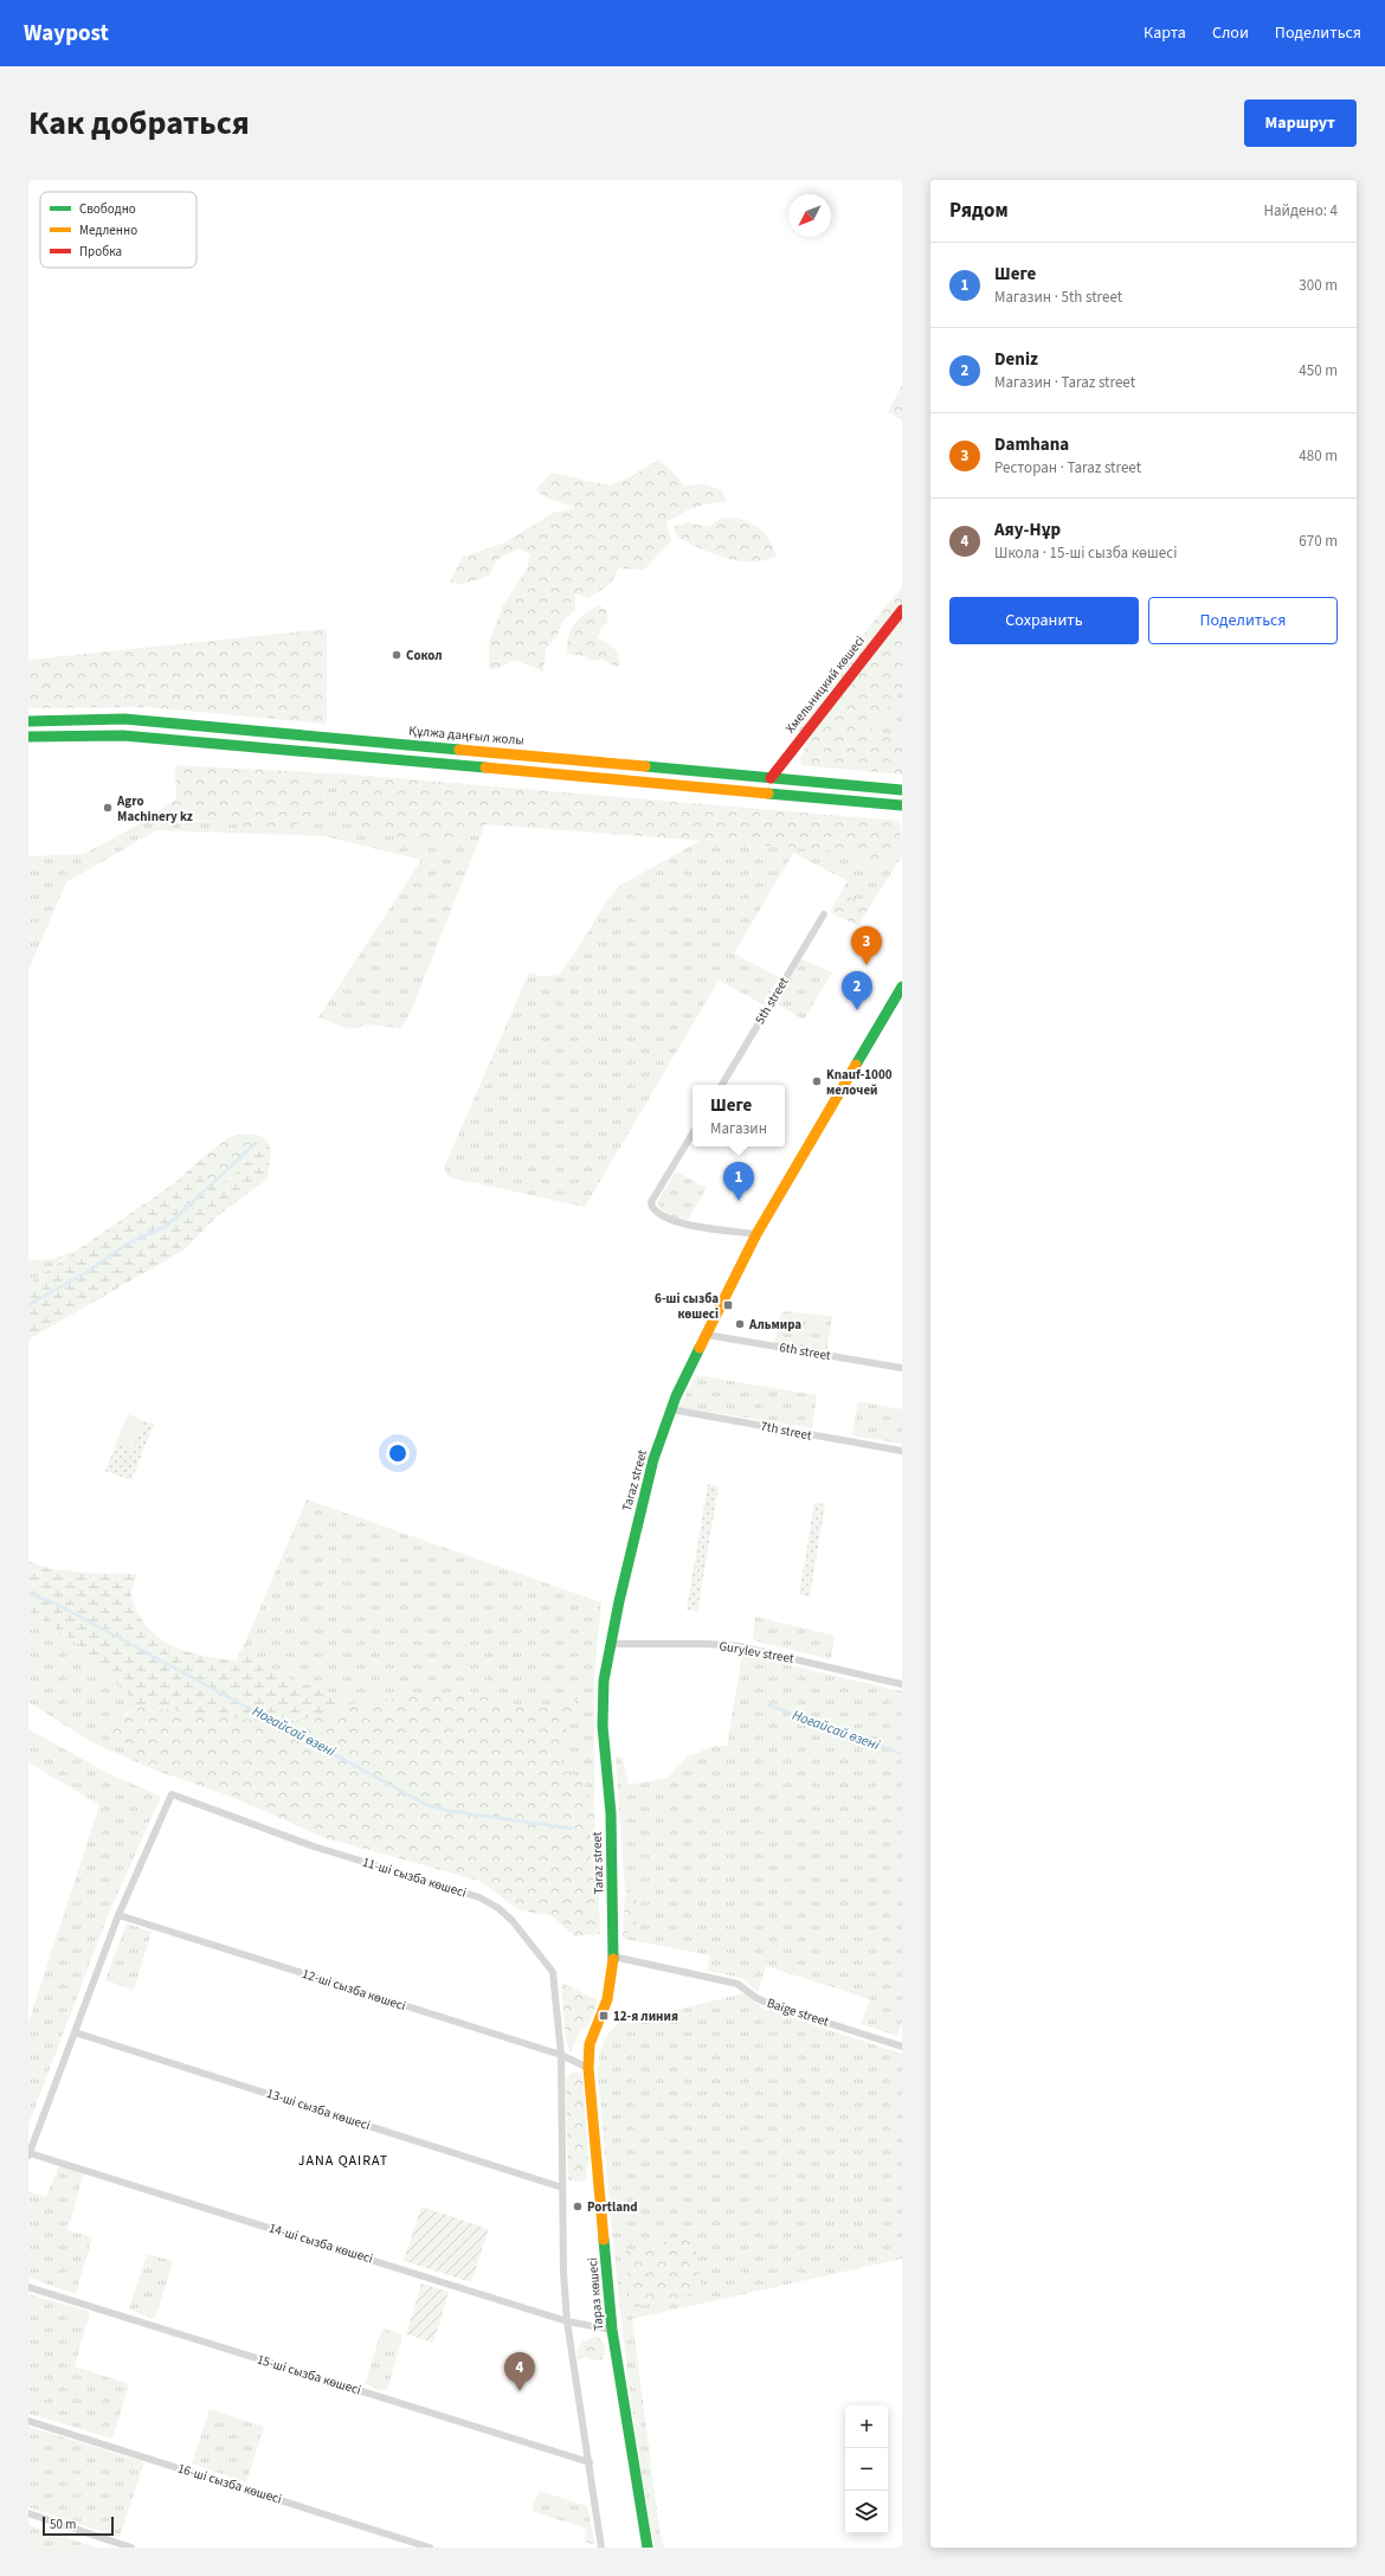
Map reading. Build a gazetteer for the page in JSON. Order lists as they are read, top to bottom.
{
  "streets": {
    "street": [
      "Хмельницкий көшесі",
      "Құлжа даңғыл жолы",
      "5th street",
      "6th street",
      "7th street",
      "Taraz street",
      "Gurylev street",
      "11-ші сызба көшесі",
      "12-ші сызба көшесі",
      "Baige street",
      "13-ші сызба көшесі",
      "14-ші сызба көшесі",
      "Тараз көшесі",
      "15-ші сызба көшесі",
      "16-ші сызба көшесі"
    ]
  },
  "crossings": [
    ["Хмельницкий көшесі", "Құлжа даңғыл жолы"],
    ["6th street", "Taraz street"],
    ["7th street", "Taraz street"],
    ["Taraz street", "Gurylev street"],
    ["Taraz street", "Baige street"],
    ["Taraz street", "Тараз көшесі"],
    ["11-ші сызба көшесі", "12-ші сызба көшесі"],
    ["11-ші сызба көшесі", "13-ші сызба көшесі"],
    ["11-ші сызба көшесі", "14-ші сызба көшесі"],
    ["11-ші сызба көшесі", "15-ші сызба көшесі"],
    ["12-ші сызба көшесі", "Тараз көшесі"],
    ["Baige street", "Тараз көшесі"],
    ["14-ші сызба көшесі", "Тараз көшесі"]
  ],
  "districts": ["JANA QAIRAT"],
  "water": ["Ноғайсай өзені"],
  "places": {
    "other": [
      "Сокол",
      "Agro Machinery kz",
      "Knauf-1000 мелочей",
      "Альмира",
      "Portland"
    ],
    "transit": ["6-ші сызба көшесі", "12-я линия"]
  },
  "legend": ["Свободно", "Медленно", "Пробка"],
  "scale_bar": "50 m",
  "north": "bottom left",
  "page": {
    "header": "Waypost",
    "nav": ["Карта", "Слои", "Поделиться"],
    "title": "Как добраться",
    "buttons": [
      "Маршрут",
      ["Сохранить", "Поделиться"]
    ],
    "heading": ["Рядом", "Найдено: 4"],
    "list": [
      {
        "mark": "1",
        "name": "Шеге",
        "note": "Магазин · 5th street",
        "value": "300 m"
      },
      {
        "mark": "2",
        "name": "Deniz",
        "note": "Магазин · Taraz street",
        "value": "450 m"
      },
      {
        "mark": "3",
        "name": "Damhana",
        "note": "Ресторан · Taraz street",
        "value": "480 m"
      },
      {
        "mark": "4",
        "name": "Аяу-Нұр",
        "note": "Школа · 15-ші сызба көшесі",
        "value": "670 m"
      }
    ],
    "pins": [
      "3",
      "2",
      "1",
      "4"
    ],
    "popup": ["Шеге", "Магазин"],
    "map_buttons": ["+", "−"],
    "scale": "50 m"
  }
}
